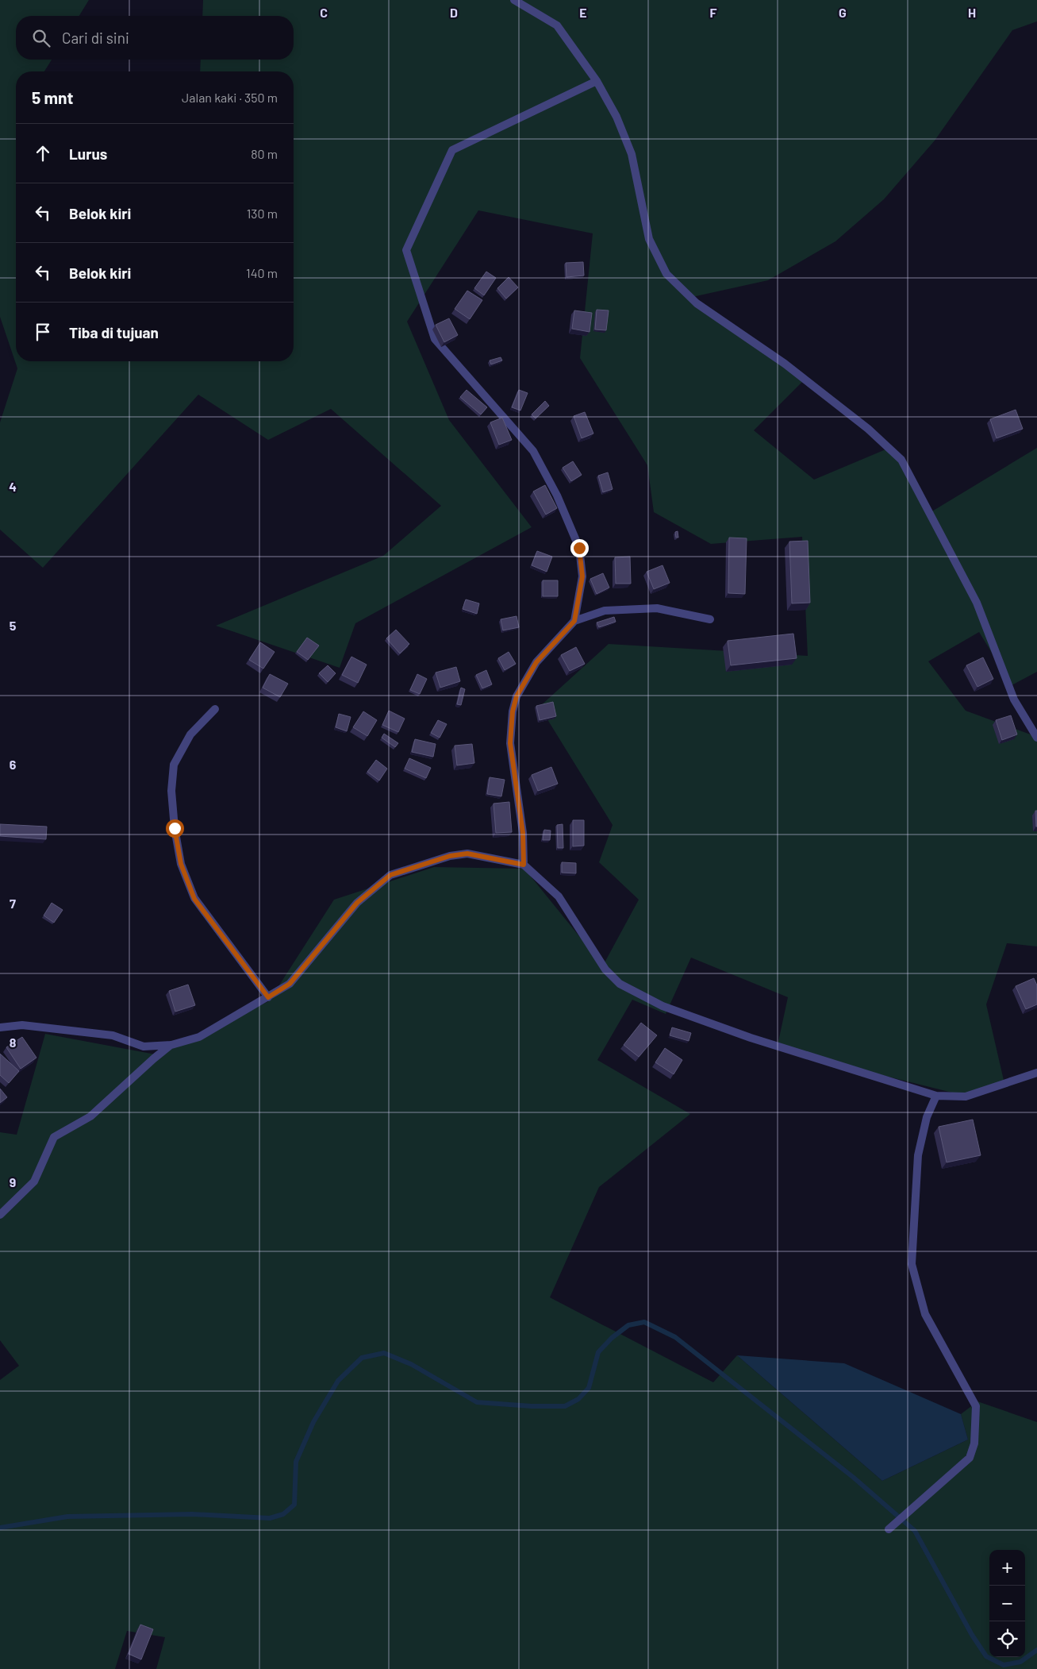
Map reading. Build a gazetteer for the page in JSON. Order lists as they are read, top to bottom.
{
  "page": {
    "search": "Cari di sini",
    "heading": ["5 mnt", "Jalan kaki · 350 m"],
    "list": [
      ["Lurus", "80 m"],
      ["Belok kiri", "130 m"],
      ["Belok kiri", "140 m"],
      "Tiba di tujuan"
    ],
    "map_buttons": ["+", "−"]
  },
  "grid": {
    "columns": [
      "C",
      "D",
      "E",
      "F",
      "G",
      "H"
    ],
    "rows": [
      "4",
      "5",
      "6",
      "7",
      "8",
      "9"
    ]
  }
}
